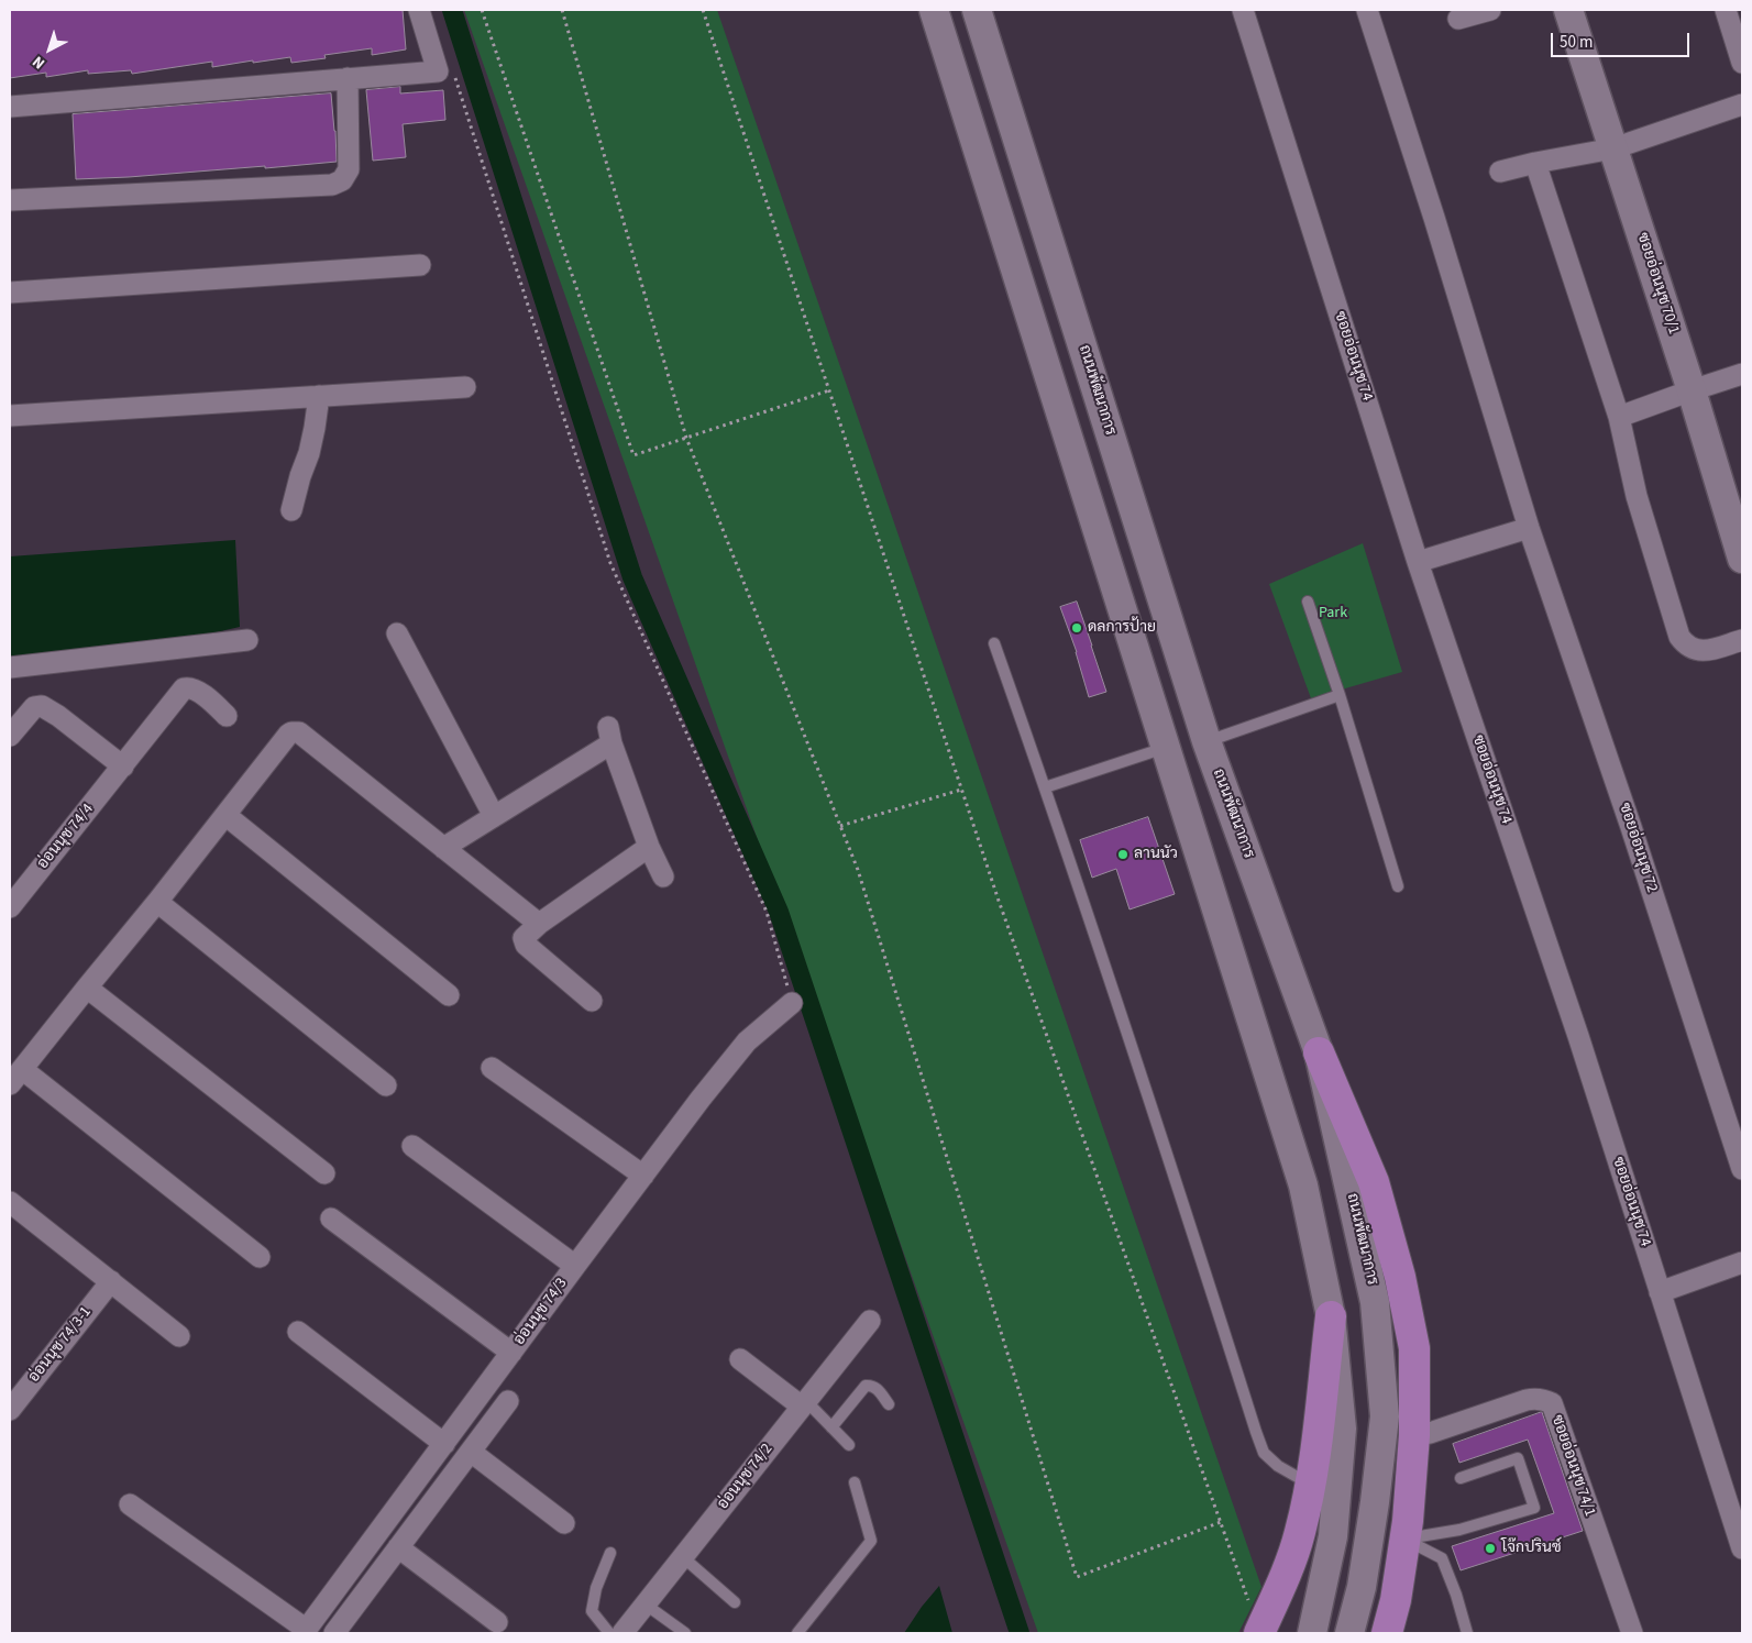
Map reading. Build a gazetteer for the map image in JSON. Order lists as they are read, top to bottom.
{
  "streets": {
    "main road": ["ซอยอ่อนนุช 70/1", "ถนนพัฒนาการ"],
    "street": [
      "ซอยอ่อนนุช 74",
      "อ่อนนุช 74/4",
      "ซอยอ่อนนุช 72",
      "อ่อนนุช 74/3",
      "อ่อนนุช 74/3-1",
      "ซอยอ่อนนุช 74/1",
      "อ่อนนุช 74/2"
    ]
  },
  "parks": ["Park"],
  "places": ["ดลการป้าย", "ลานนัว", "โจ๊กปรินซ์"],
  "scale_bar": "50 m",
  "north": "bottom left"
}
